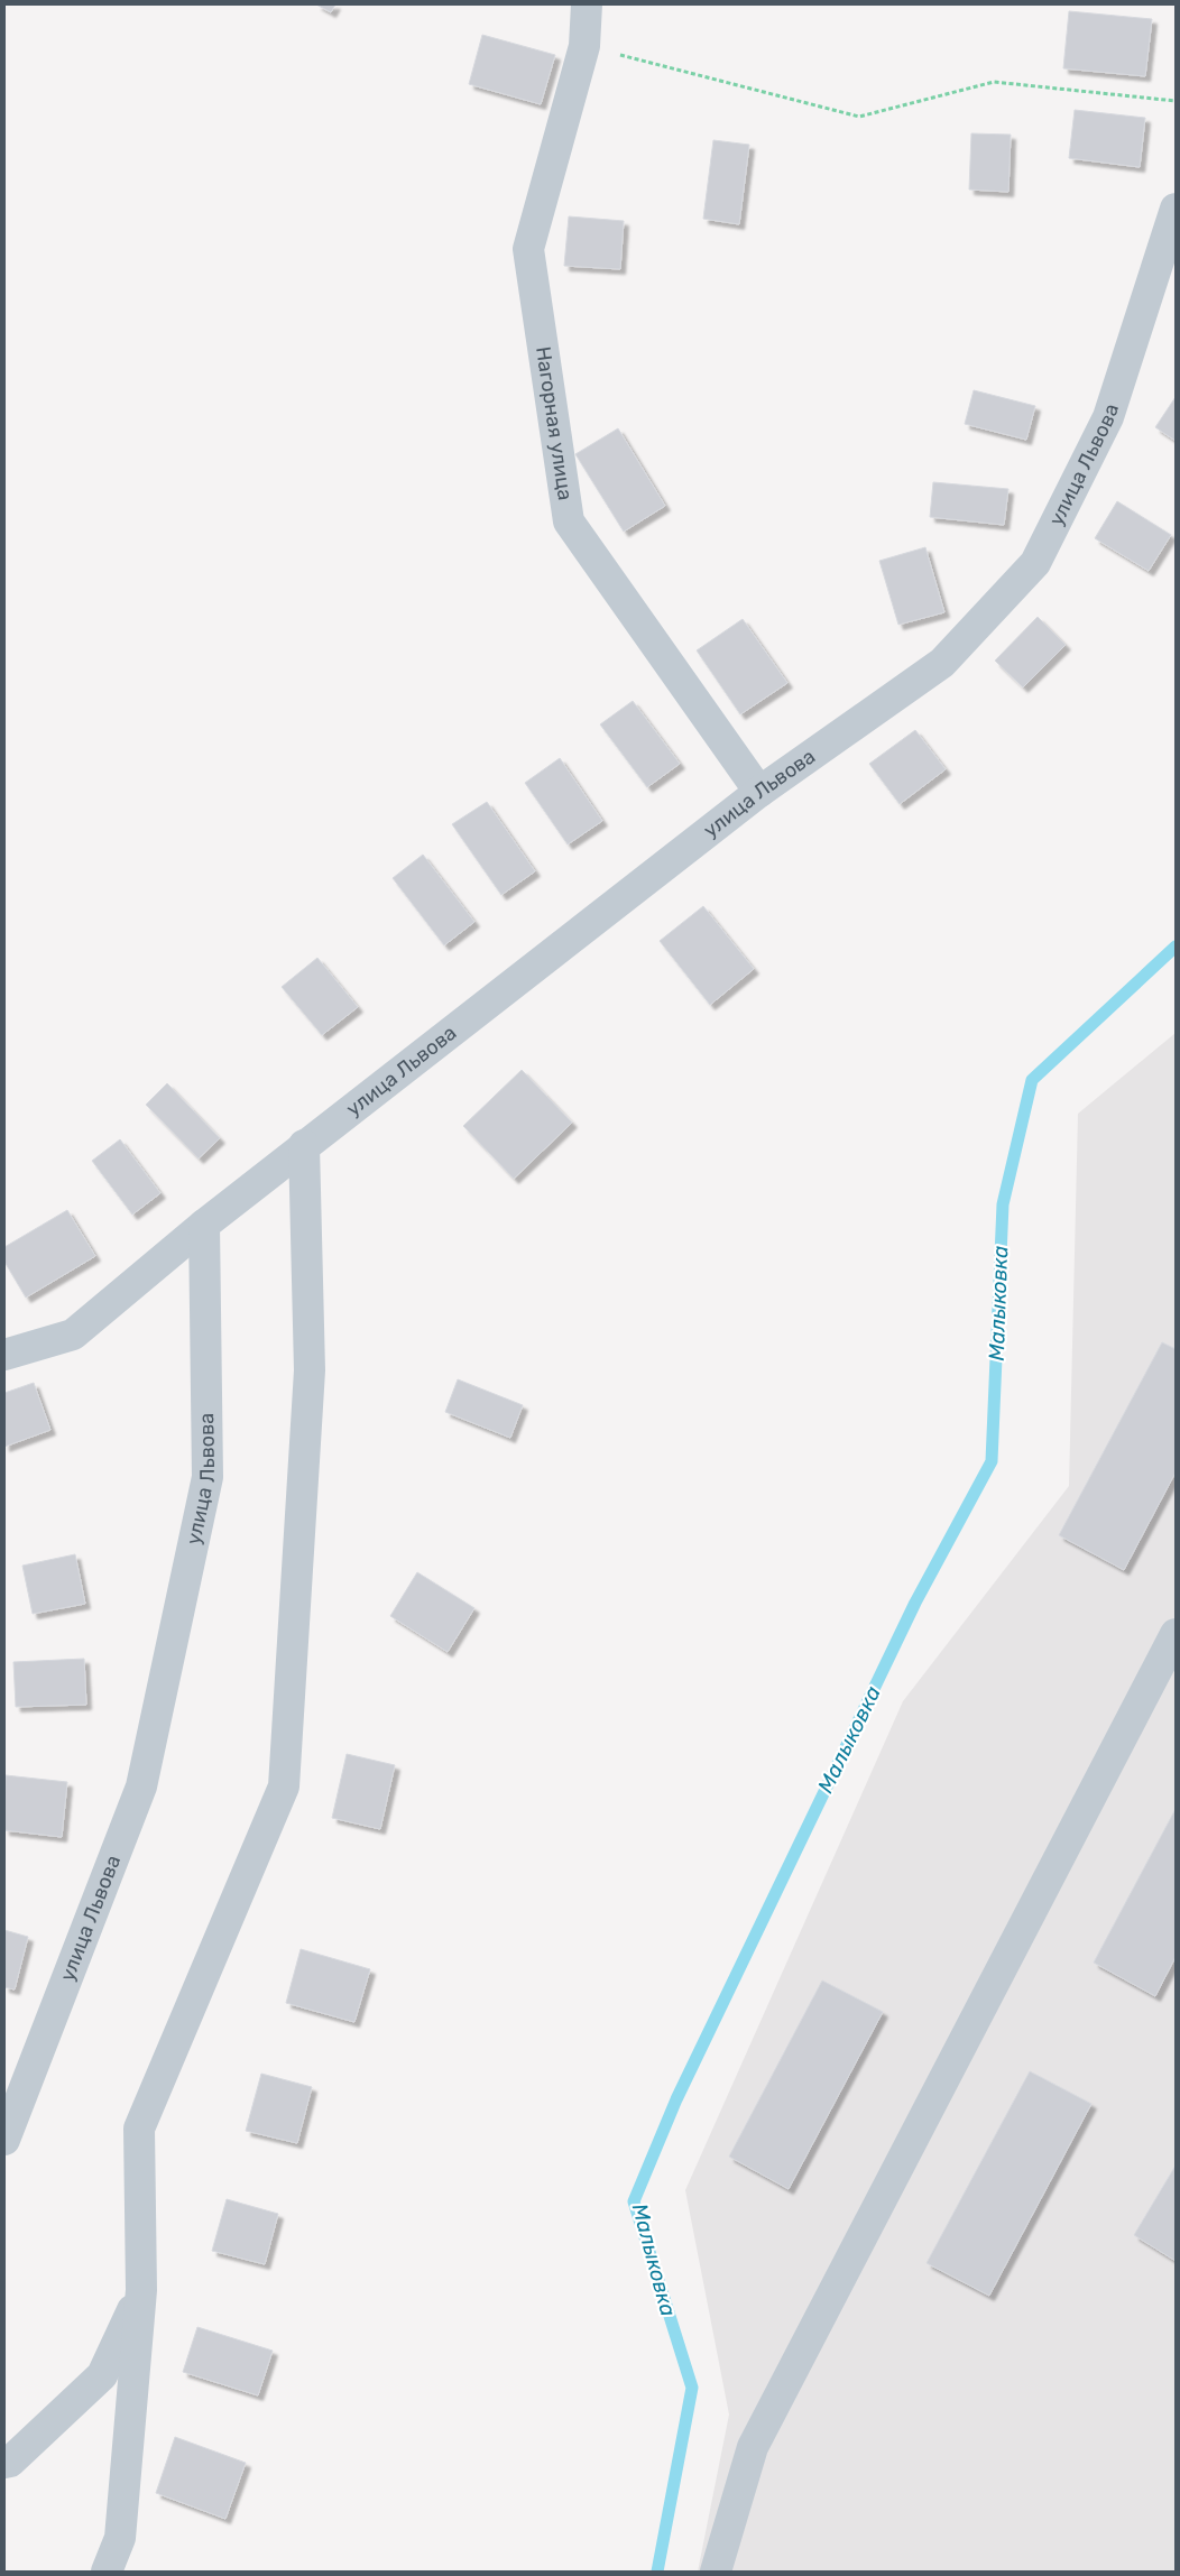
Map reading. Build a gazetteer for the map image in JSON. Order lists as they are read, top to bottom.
{
  "streets": {
    "street": ["Нагорная улица", "улица Львова"]
  },
  "crossings": [
    ["Нагорная улица", "улица Львова"]
  ],
  "water": ["Малыковка"]
}
